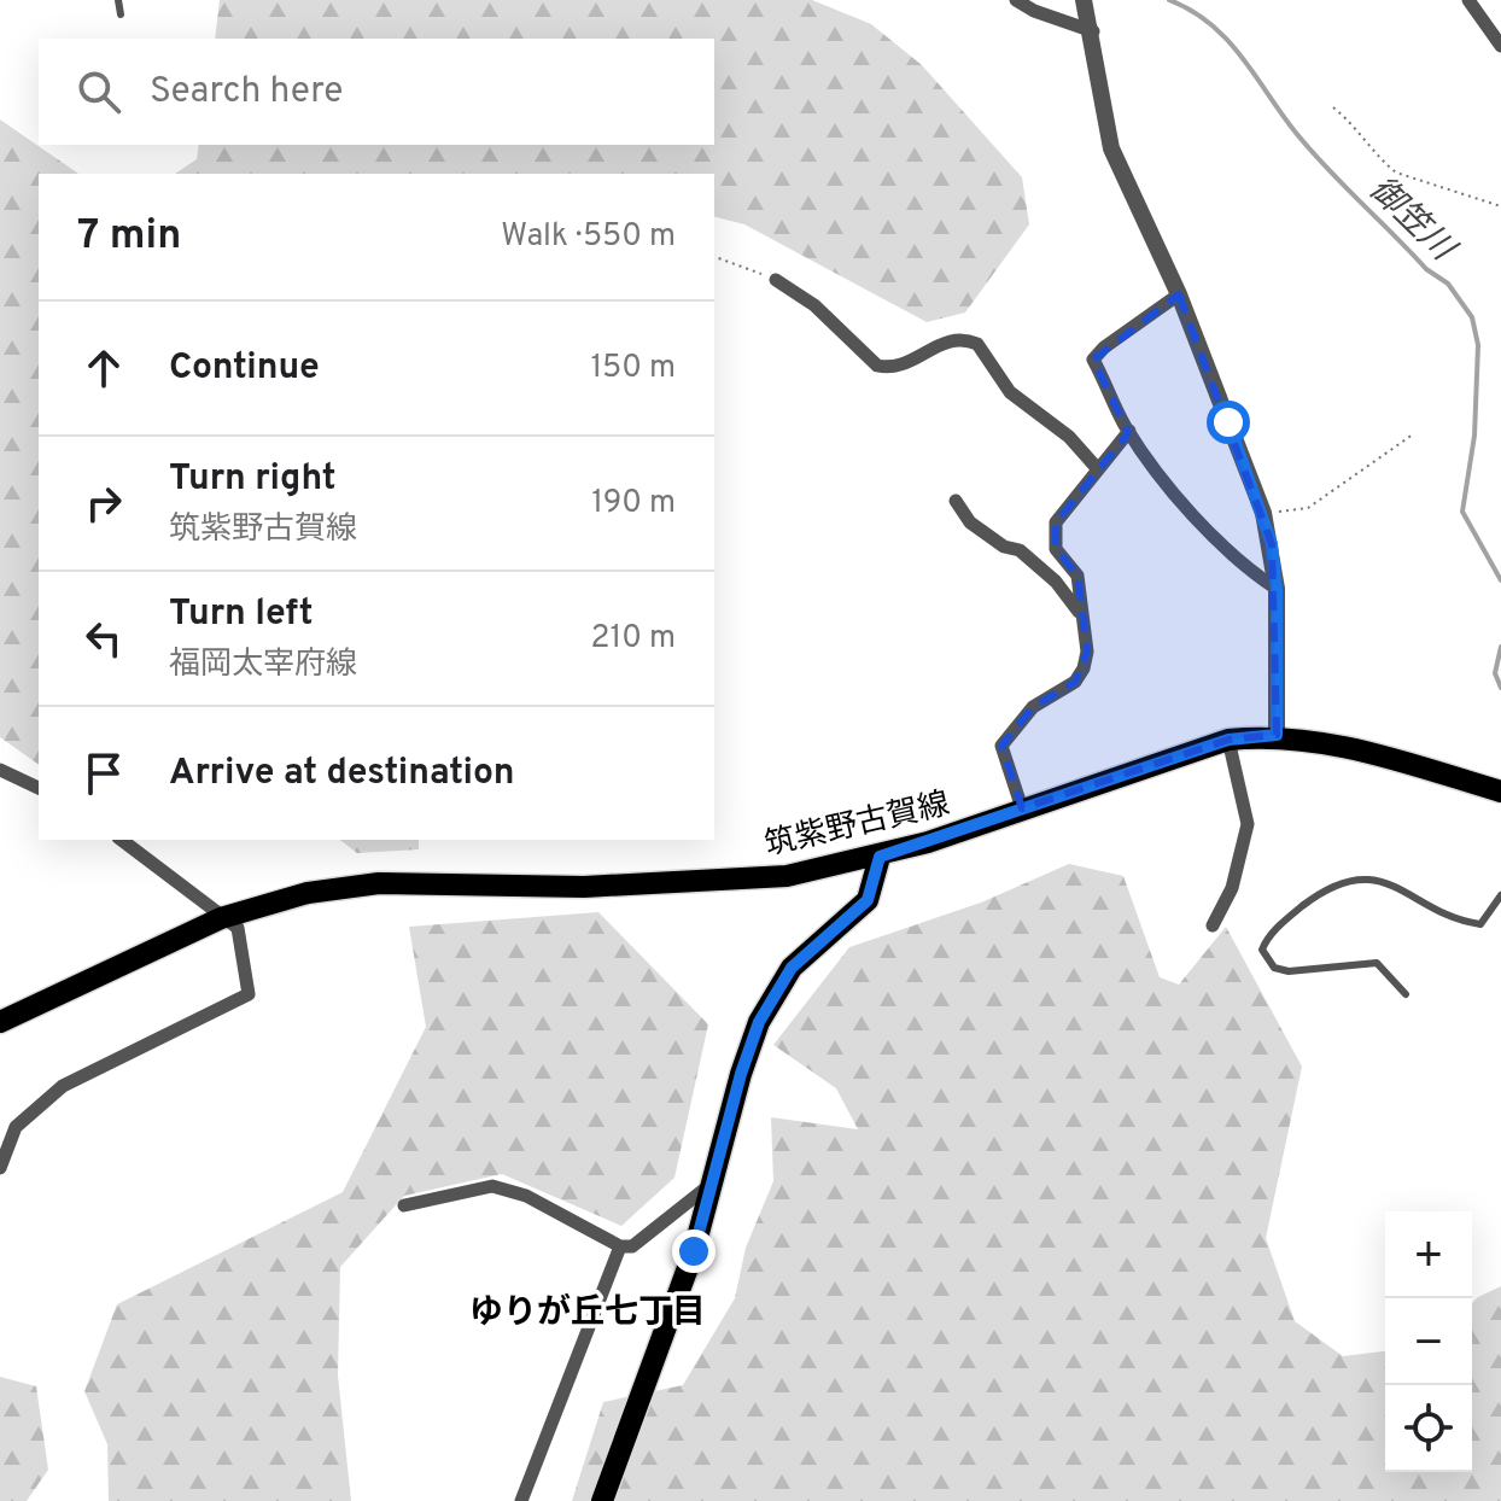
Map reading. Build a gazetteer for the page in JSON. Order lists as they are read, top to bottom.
{
  "streets": {
    "main road": ["筑紫野古賀線"]
  },
  "districts": ["ゆりが丘七丁目"],
  "water": ["御笠川"],
  "page": {
    "search": "Search here",
    "heading": ["7 min", "Walk · 550 m"],
    "list": [
      ["Continue", "150 m"],
      ["Turn right", "筑紫野古賀線", "190 m"],
      ["Turn left", "福岡太宰府線", "210 m"],
      "Arrive at destination"
    ],
    "map_buttons": ["+", "−"]
  }
}
